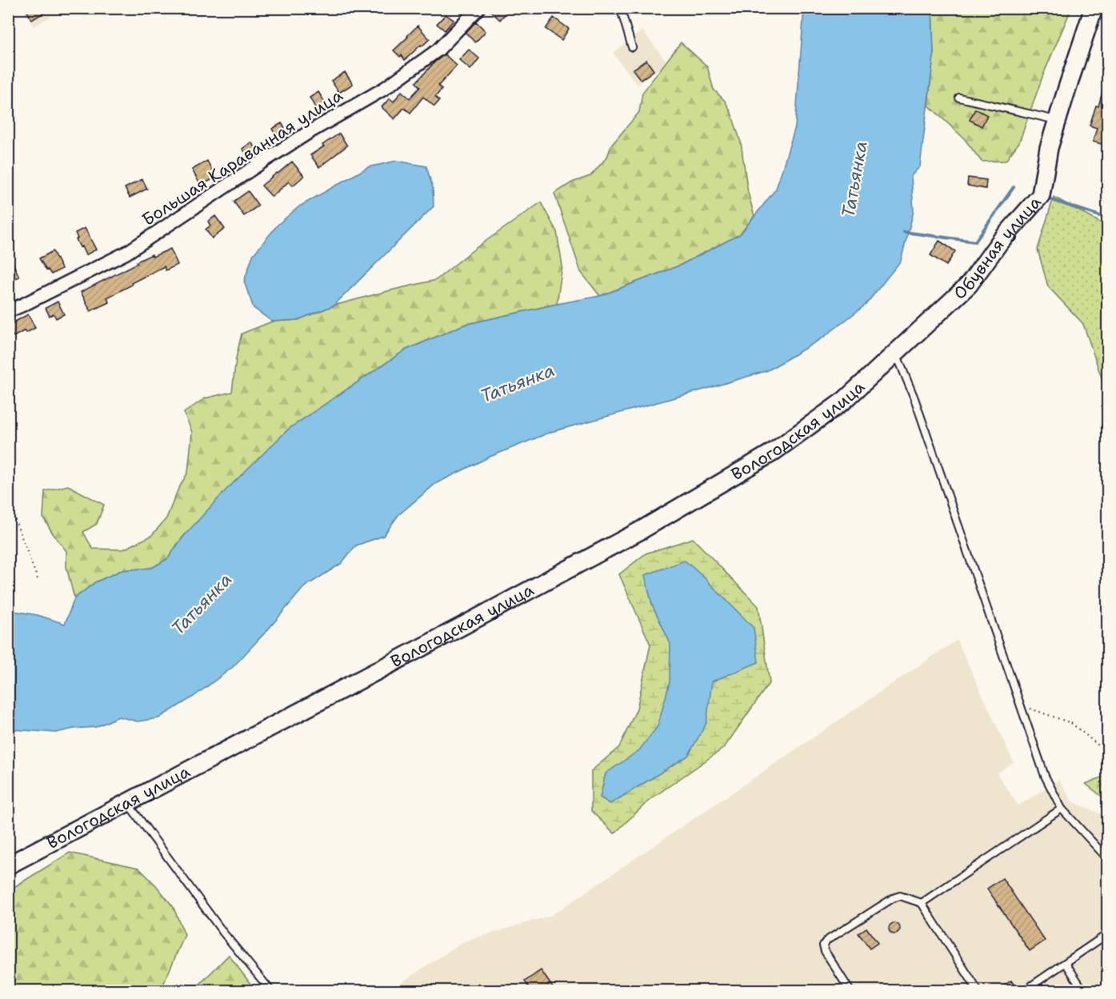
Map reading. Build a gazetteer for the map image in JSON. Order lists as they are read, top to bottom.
{
  "streets": {
    "main road": ["Обувная улица", "Вологодская улица"],
    "street": ["Большая Караванная улица"]
  },
  "crossings": [
    ["Обувная улица", "Вологодская улица"]
  ],
  "water": ["Татьянка"]
}
